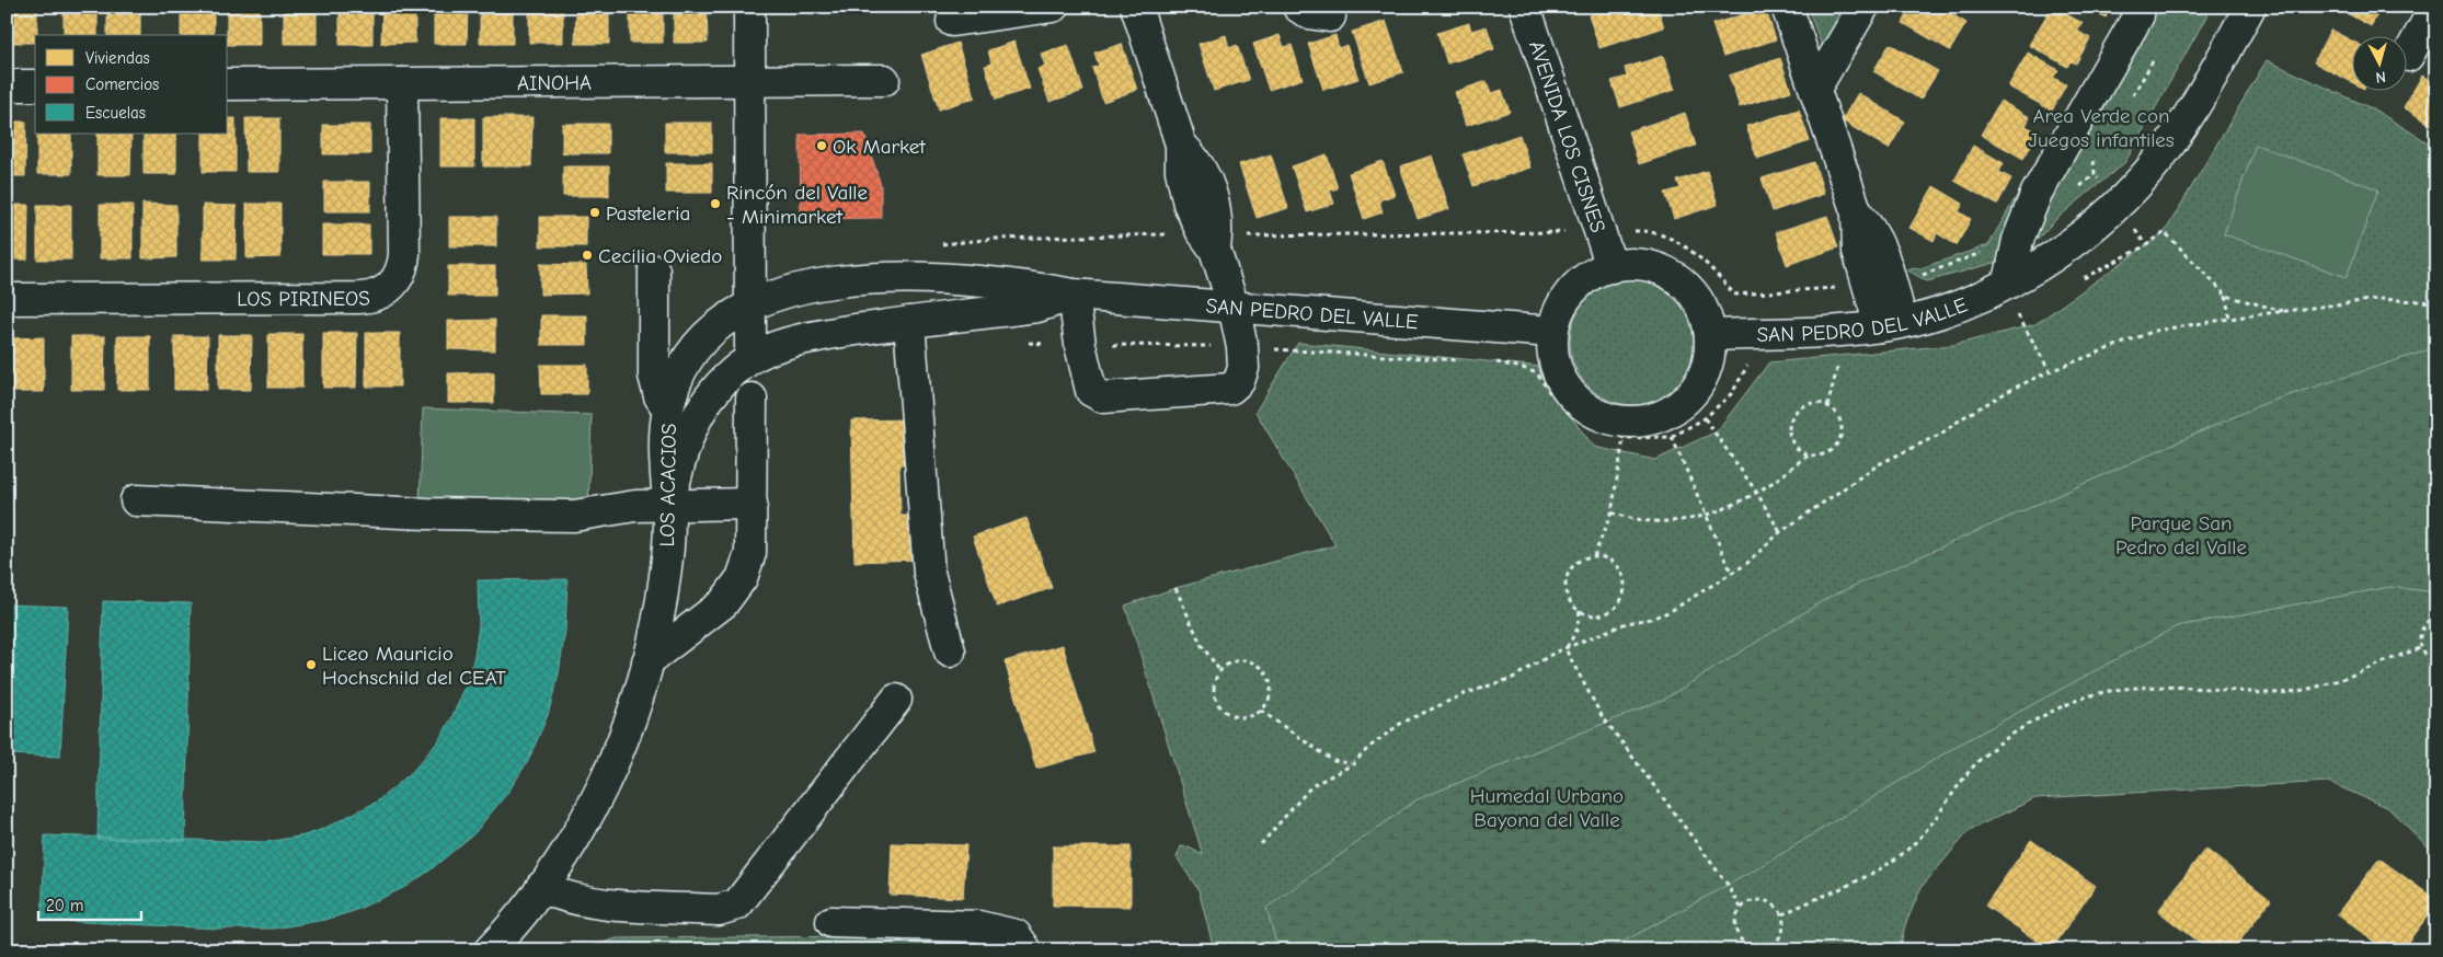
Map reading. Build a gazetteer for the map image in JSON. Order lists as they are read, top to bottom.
{
  "streets": {
    "street": [
      "AINOHA",
      "AVENIDA LOS CISNES",
      "LOS PIRINEOS",
      "SAN PEDRO DEL VALLE",
      "LOS ACACIOS"
    ]
  },
  "crossings": [
    ["AINOHA", "LOS PIRINEOS"],
    ["AVENIDA LOS CISNES", "SAN PEDRO DEL VALLE"],
    ["SAN PEDRO DEL VALLE", "LOS ACACIOS"]
  ],
  "parks": ["Area Verde con Juegos infantiles", "Parque San Pedro del Valle", "Humedal Urbano Bayona del Valle"],
  "places": [
    "Ok Market",
    "Rincón del Valle - Minimarket",
    "Pasteleria",
    "Cecilia Oviedo",
    "Liceo Mauricio Hochschild del CEAT"
  ],
  "legend": ["Viviendas", "Comercios", "Escuelas"],
  "scale_bar": "20 m",
  "north": "bottom"
}
